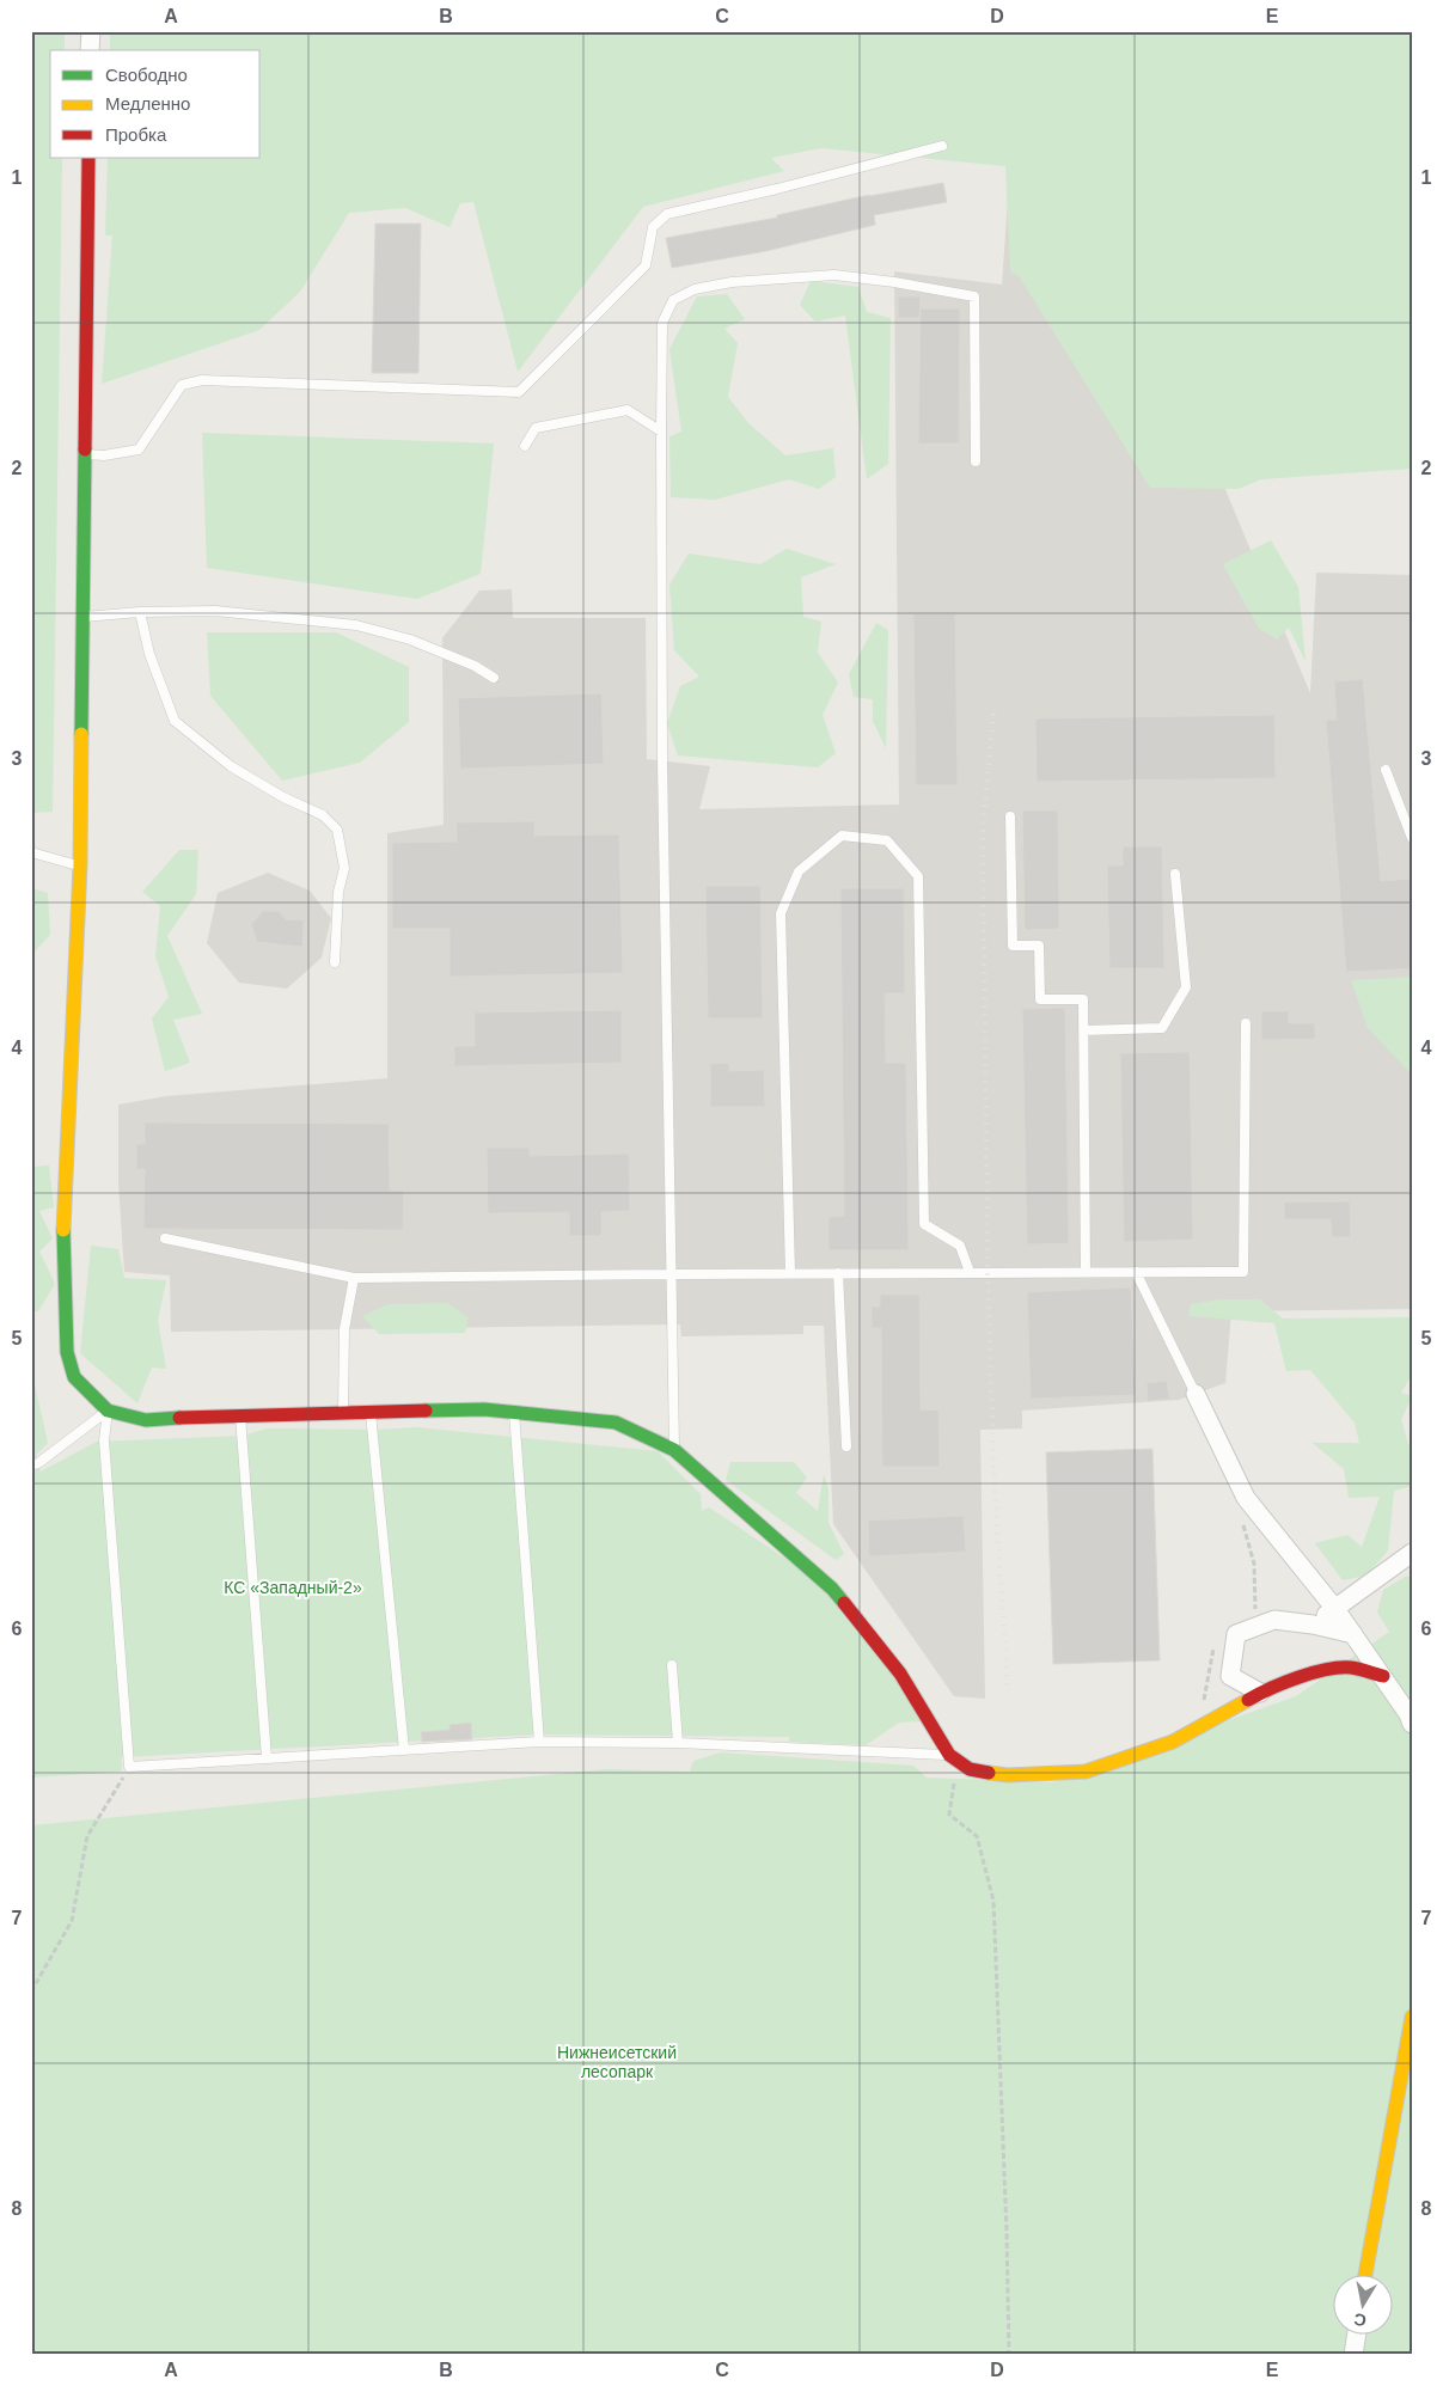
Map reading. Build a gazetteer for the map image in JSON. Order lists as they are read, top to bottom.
{
  "parks": ["КС «Западный-2»", "Нижнеисетский лесопарк"],
  "legend": ["Свободно", "Медленно", "Пробка"],
  "north": "bottom",
  "grid": {
    "columns": [
      "A",
      "B",
      "C",
      "D",
      "E"
    ],
    "rows": [
      "1",
      "2",
      "3",
      "4",
      "5",
      "6",
      "7",
      "8"
    ]
  }
}
